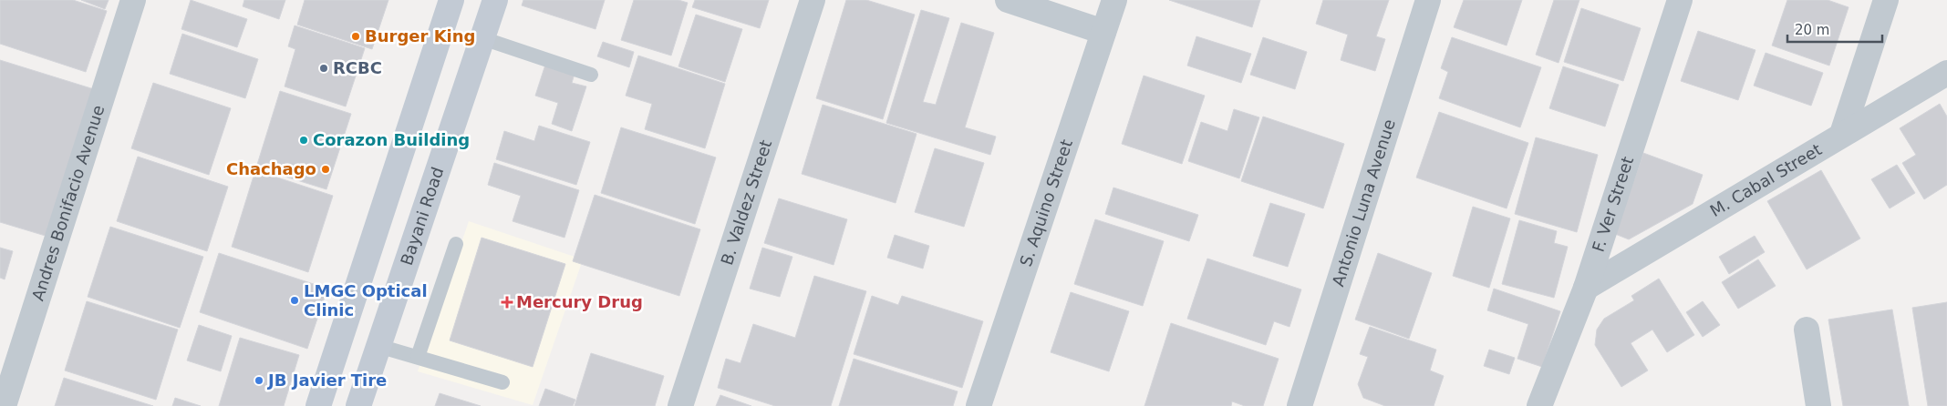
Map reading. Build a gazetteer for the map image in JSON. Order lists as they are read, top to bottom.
{
  "streets": {
    "main road": ["Bayani Road"],
    "street": [
      "M. Cabal Street",
      "Andres Bonifacio Avenue",
      "B. Valdez Street",
      "S. Aquino Street",
      "Antonio Luna Avenue",
      "F. Ver Street"
    ]
  },
  "crossings": [
    ["M. Cabal Street", "F. Ver Street"]
  ],
  "places": {
    "other": [
      "Burger King",
      "RCBC",
      "Corazon Building",
      "Chachago",
      "LMGC Optical Clinic",
      "JB Javier Tire"
    ],
    "health": ["Mercury Drug"]
  },
  "scale_bar": "20 m"
}
